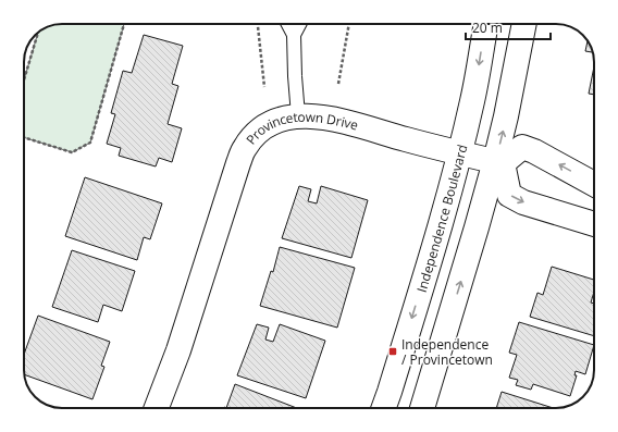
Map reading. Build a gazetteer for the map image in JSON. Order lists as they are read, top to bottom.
{
  "streets": {
    "street": ["Provincetown Drive", "Independence Boulevard"]
  },
  "crossings": [
    ["Provincetown Drive", "Independence Boulevard"]
  ],
  "places": {
    "transit": ["Independence / Provincetown"]
  },
  "scale_bar": "20 m"
}
